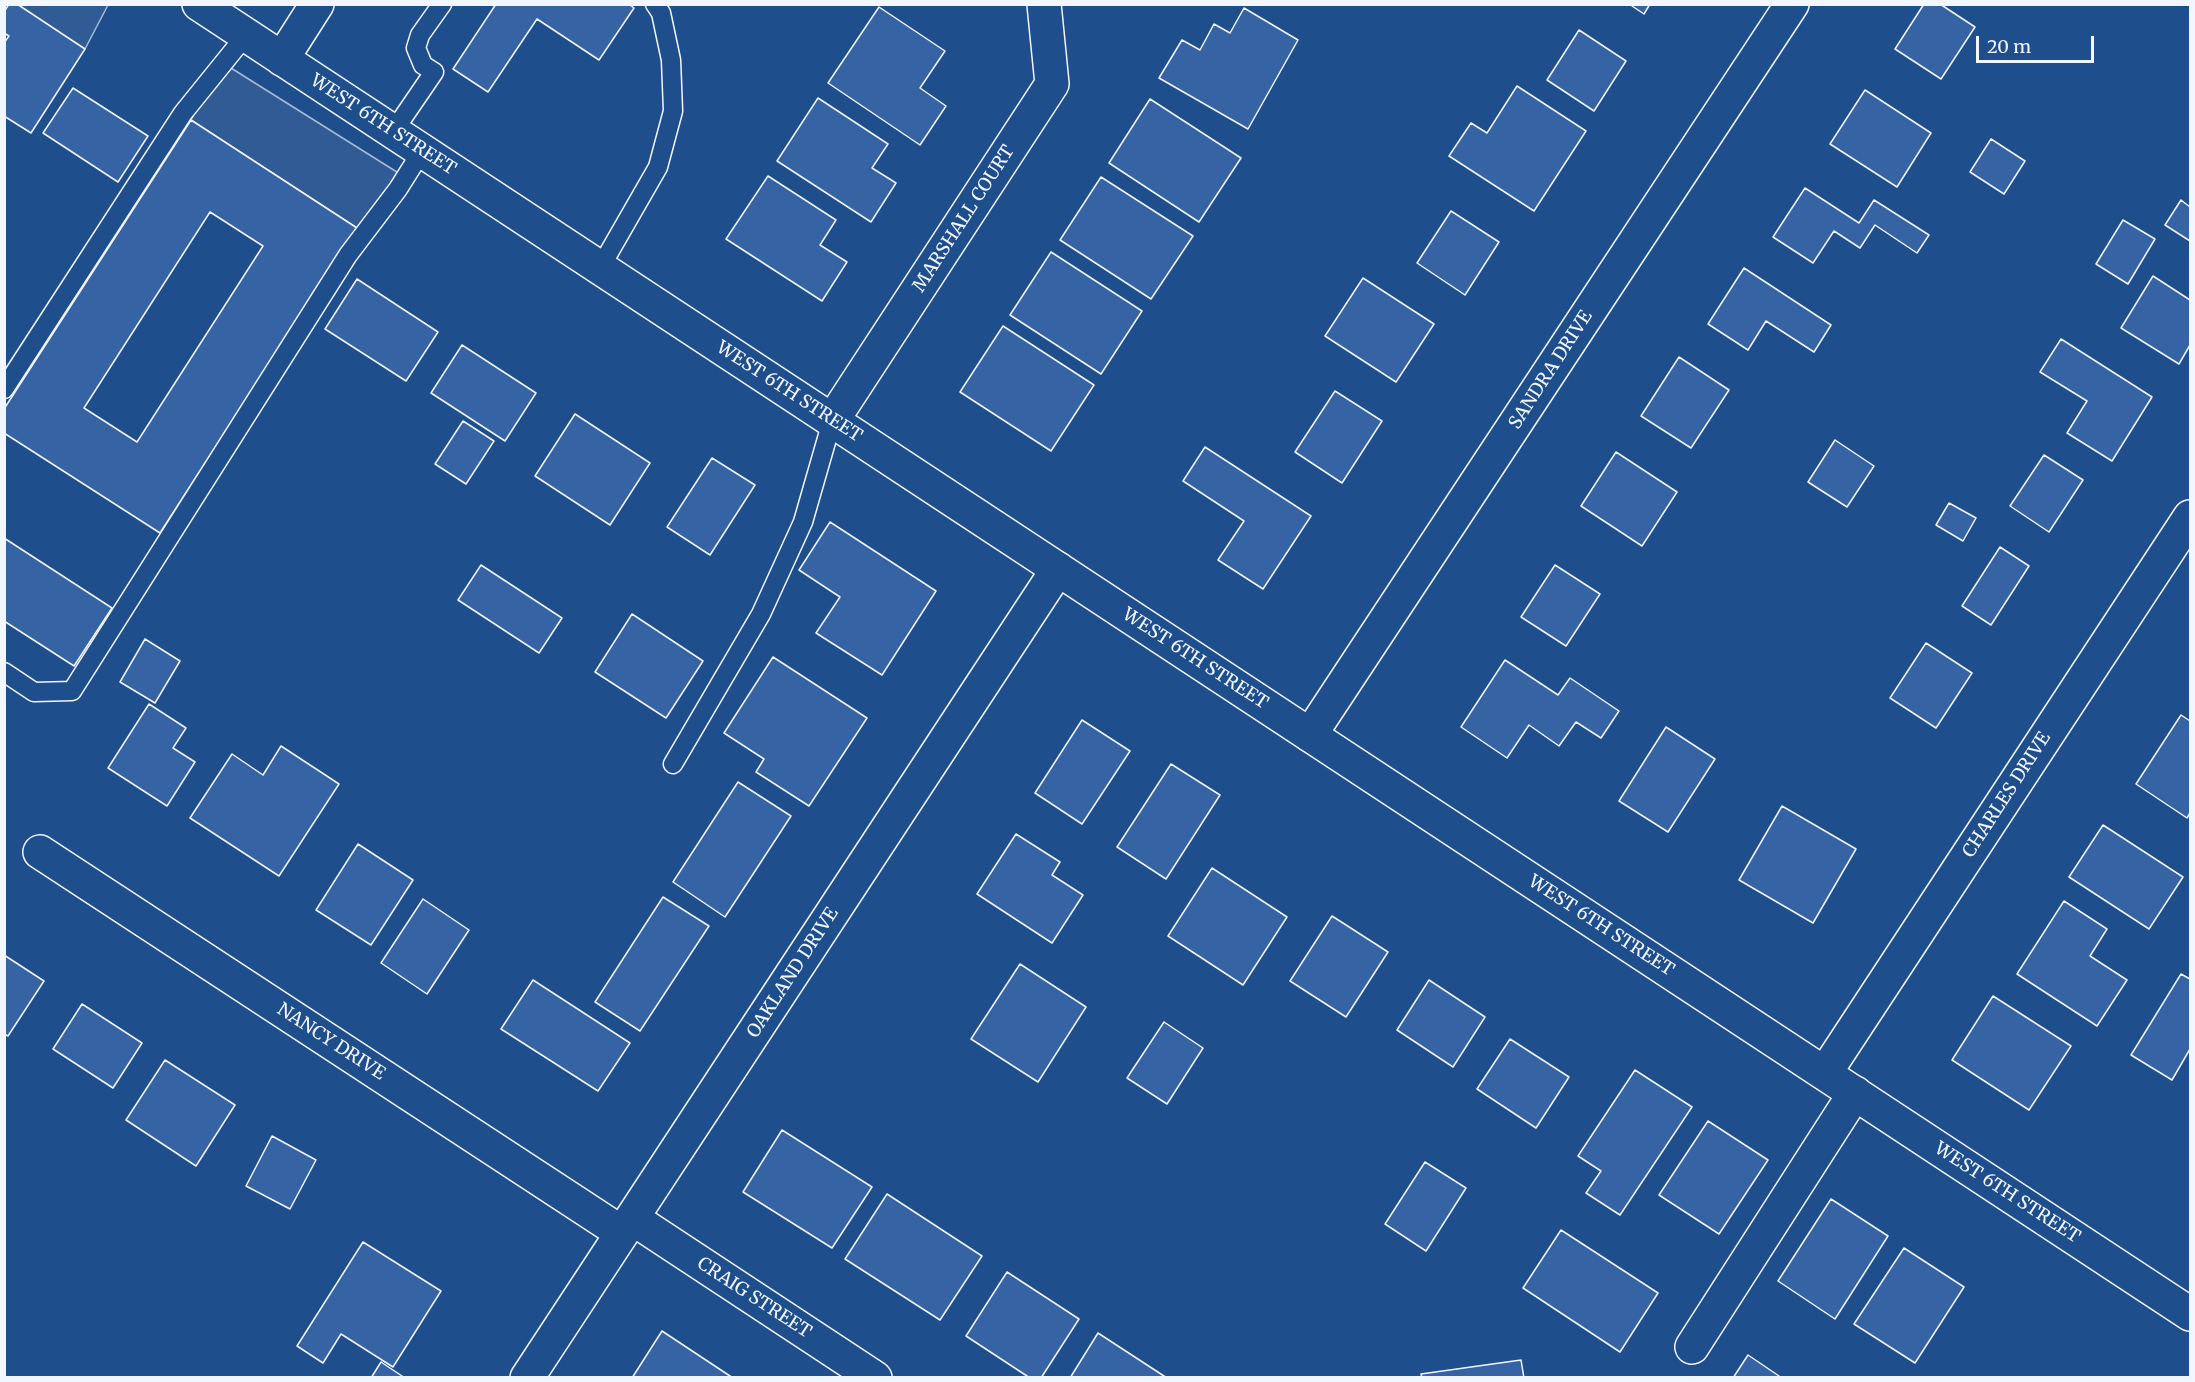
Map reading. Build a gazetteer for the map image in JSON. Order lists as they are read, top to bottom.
{
  "streets": {
    "street": [
      "WEST 6TH STREET",
      "MARSHALL COURT",
      "SANDRA DRIVE",
      "CHARLES DRIVE",
      "OAKLAND DRIVE",
      "NANCY DRIVE",
      "CRAIG STREET"
    ]
  },
  "crossings": [
    ["WEST 6TH STREET", "MARSHALL COURT"],
    ["WEST 6TH STREET", "SANDRA DRIVE"],
    ["WEST 6TH STREET", "CHARLES DRIVE"],
    ["WEST 6TH STREET", "OAKLAND DRIVE"],
    ["OAKLAND DRIVE", "NANCY DRIVE"],
    ["OAKLAND DRIVE", "CRAIG STREET"],
    ["NANCY DRIVE", "CRAIG STREET"]
  ],
  "scale_bar": "20 m"
}
